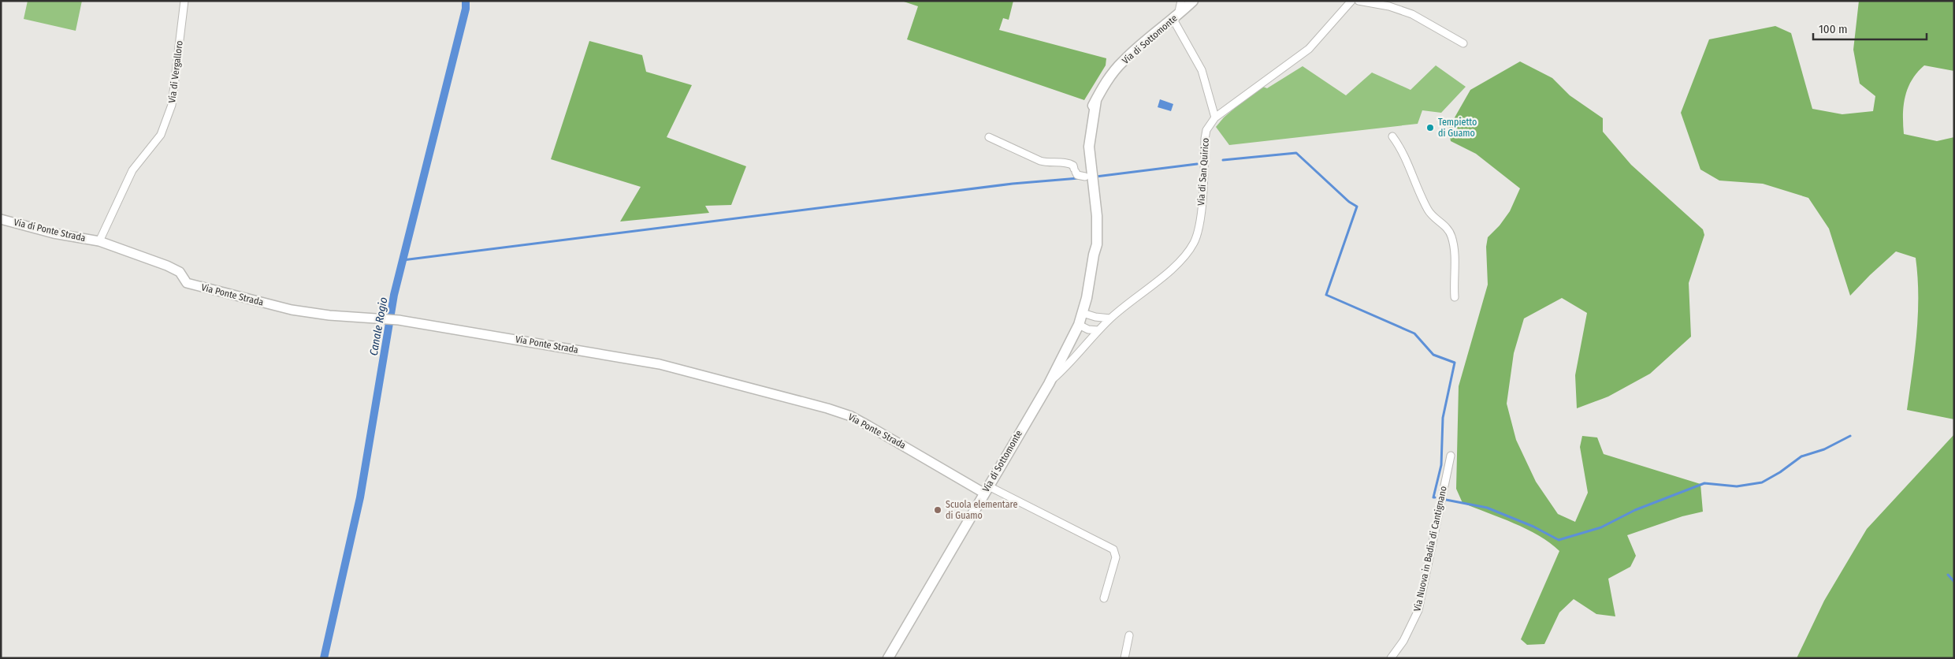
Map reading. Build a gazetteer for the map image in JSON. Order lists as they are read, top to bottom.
{
  "streets": {
    "main road": ["Via di Sottomonte"],
    "street": [
      "Via di Vergalloro",
      "Via di San Quirico",
      "Via di Ponte Strada",
      "Via Ponte Strada",
      "Via Nuova in Badia di Cantignano"
    ]
  },
  "crossings": [
    ["Via di Sottomonte", "Via di San Quirico"],
    ["Via di Sottomonte", "Via Ponte Strada"],
    ["Via di Vergalloro", "Via di Ponte Strada"],
    ["Via di Vergalloro", "Via Ponte Strada"],
    ["Via di Ponte Strada", "Via Ponte Strada"]
  ],
  "water": ["Canale Rogio"],
  "places": ["Tempietto di Guamo", "Scuola elementare di Guamo"],
  "scale_bar": "100 m"
}
